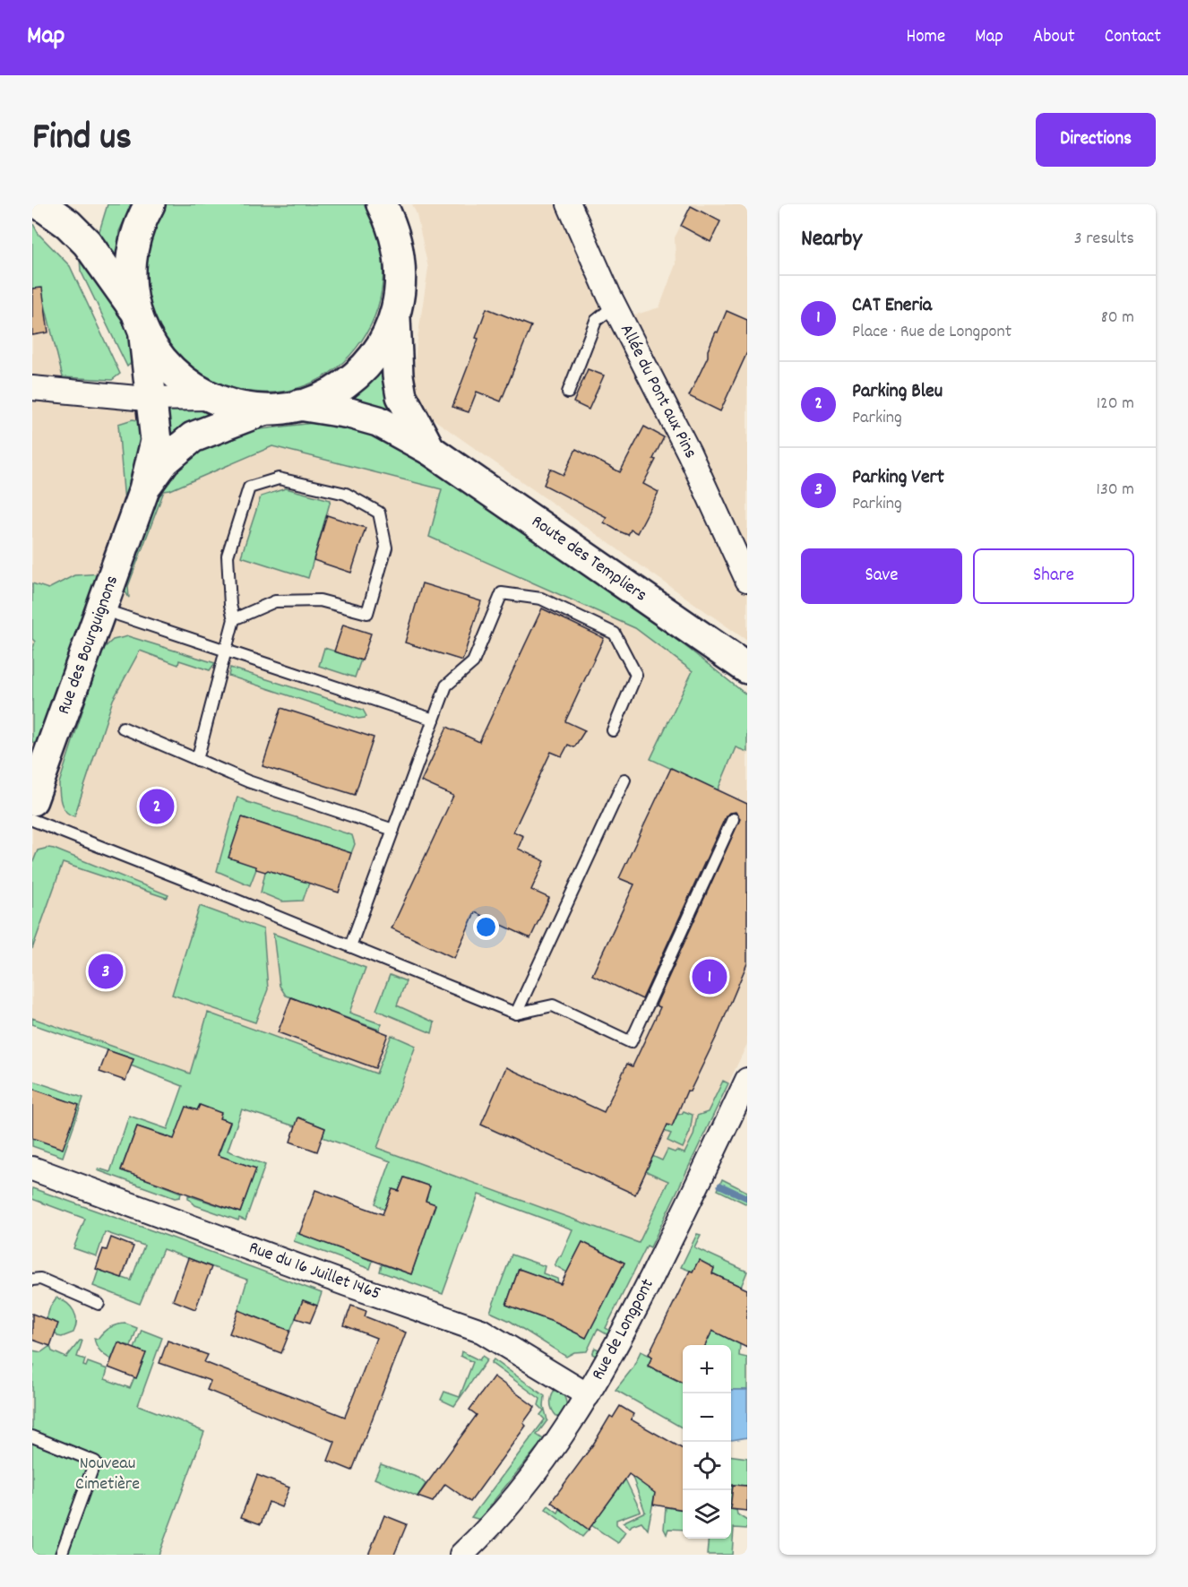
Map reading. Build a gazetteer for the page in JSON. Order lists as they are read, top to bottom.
{
  "streets": {
    "main road": ["Route des Templiers", "Rue des Bourguignons"],
    "street": ["Allée du Pont aux Pins", "Rue du 16 Juillet 1465", "Rue de Longpont"]
  },
  "crossings": [
    ["Rue du 16 Juillet 1465", "Rue de Longpont"]
  ],
  "parks": ["Nouveau Cimetière"],
  "page": {
    "header": "Map",
    "nav": [
      "Home",
      "Map",
      "About",
      "Contact"
    ],
    "title": "Find us",
    "buttons": [
      "Directions",
      ["Save", "Share"]
    ],
    "heading": ["Nearby", "3 results"],
    "list": [
      {
        "mark": "1",
        "name": "CAT Eneria",
        "note": "Place · Rue de Longpont",
        "value": "80 m"
      },
      {
        "mark": "2",
        "name": "Parking Bleu",
        "note": "Parking",
        "value": "120 m"
      },
      {
        "mark": "3",
        "name": "Parking Vert",
        "note": "Parking",
        "value": "130 m"
      }
    ],
    "pins": ["2", "3", "1"],
    "map_buttons": ["+", "−"]
  }
}
